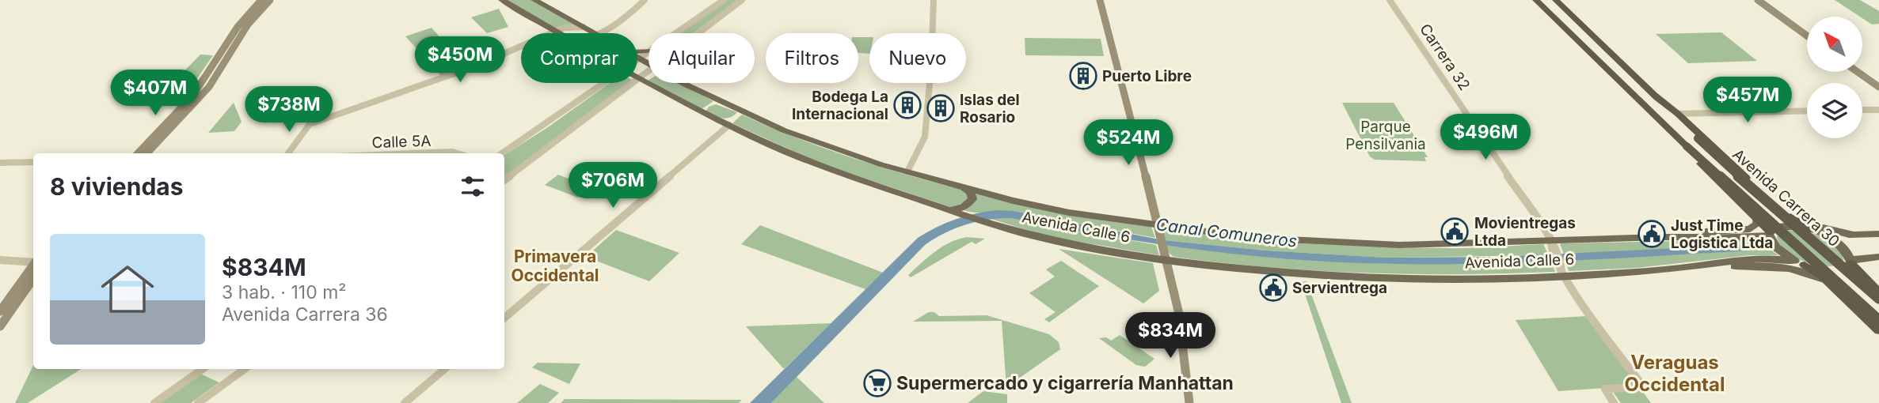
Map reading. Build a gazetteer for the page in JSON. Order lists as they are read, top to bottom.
{
  "streets": {
    "highway": ["Avenida Carrera 30"],
    "main road": ["Avenida Calle 6"],
    "street": ["Carrera 32", "Calle 5A"]
  },
  "crossings": [
    ["Carrera 32", "Avenida Calle 6"]
  ],
  "districts": ["Primavera Occidental", "Veraguas Occidental"],
  "water": ["Canal Comuneros"],
  "parks": ["Parque Pensilvania"],
  "places": {
    "building": ["Puerto Libre", "Bodega La Internacional", "Islas del Rosario"],
    "public building": ["Movientregas Ltda", "Just Time Logistica Ltda", "Servientrega"],
    "supermarket": ["Supermercado y cigarrería Manhattan"]
  },
  "north": "top left",
  "page": {
    "chip": [
      "Comprar",
      "Alquilar",
      "Filtros",
      "Nuevo"
    ],
    "price": [
      "$450M",
      "$407M",
      "$457M",
      "$738M",
      "$496M",
      "$524M",
      "$706M",
      "$834M"
    ],
    "heading": "8 viviendas",
    "list": [
      {
        "name": "$834M",
        "note": "3 hab. · 110 m² · Avenida Carrera 36"
      }
    ]
  }
}
